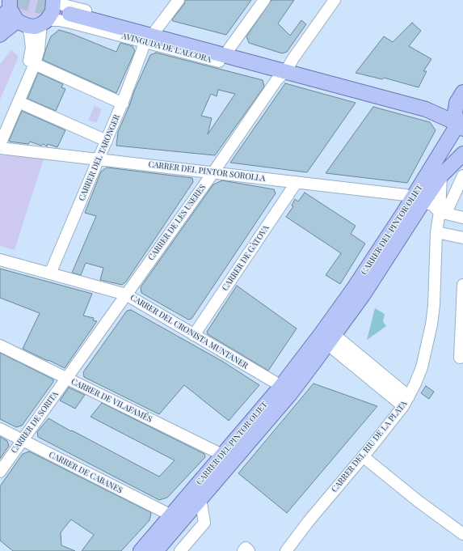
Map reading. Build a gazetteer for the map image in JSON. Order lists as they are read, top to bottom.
{
  "streets": {
    "main road": ["AVINGUDA DE L'ALCORA", "CARRER DEL PINTOR OLIET"],
    "street": [
      "CARRER DEL TARONGER",
      "CARRER DEL PINTOR SOROLLA",
      "CARRER DE LES USERES",
      "CARRER DE GÀTOVA",
      "CARRER DEL CRONISTA MUNTANER",
      "CARRER DE VILAFAMÉS",
      "CARRER DE SORITA",
      "CARRER DEL RIU DE LA PLATA",
      "CARRER DE CABANES"
    ]
  },
  "crossings": [
    ["AVINGUDA DE L'ALCORA", "CARRER DEL TARONGER"],
    ["AVINGUDA DE L'ALCORA", "CARRER DE LES USERES"],
    ["AVINGUDA DE L'ALCORA", "CARRER DEL PINTOR OLIET"],
    ["CARRER DEL TARONGER", "CARRER DEL PINTOR SOROLLA"],
    ["CARRER DEL TARONGER", "CARRER DEL CRONISTA MUNTANER"],
    ["CARRER DEL PINTOR SOROLLA", "CARRER DE LES USERES"],
    ["CARRER DEL PINTOR SOROLLA", "CARRER DEL PINTOR OLIET"],
    ["CARRER DEL PINTOR SOROLLA", "CARRER DE GÀTOVA"],
    ["CARRER DEL PINTOR SOROLLA", "CARRER DEL RIU DE LA PLATA"],
    ["CARRER DE LES USERES", "CARRER DEL CRONISTA MUNTANER"],
    ["CARRER DE LES USERES", "CARRER DE SORITA"],
    ["CARRER DEL PINTOR OLIET", "CARRER DEL CRONISTA MUNTANER"],
    ["CARRER DEL PINTOR OLIET", "CARRER DE VILAFAMÉS"],
    ["CARRER DEL PINTOR OLIET", "CARRER DEL RIU DE LA PLATA"],
    ["CARRER DEL PINTOR OLIET", "CARRER DE CABANES"],
    ["CARRER DE GÀTOVA", "CARRER DEL CRONISTA MUNTANER"],
    ["CARRER DEL CRONISTA MUNTANER", "CARRER DE SORITA"],
    ["CARRER DE VILAFAMÉS", "CARRER DE SORITA"],
    ["CARRER DE SORITA", "CARRER DE CABANES"]
  ]
}
